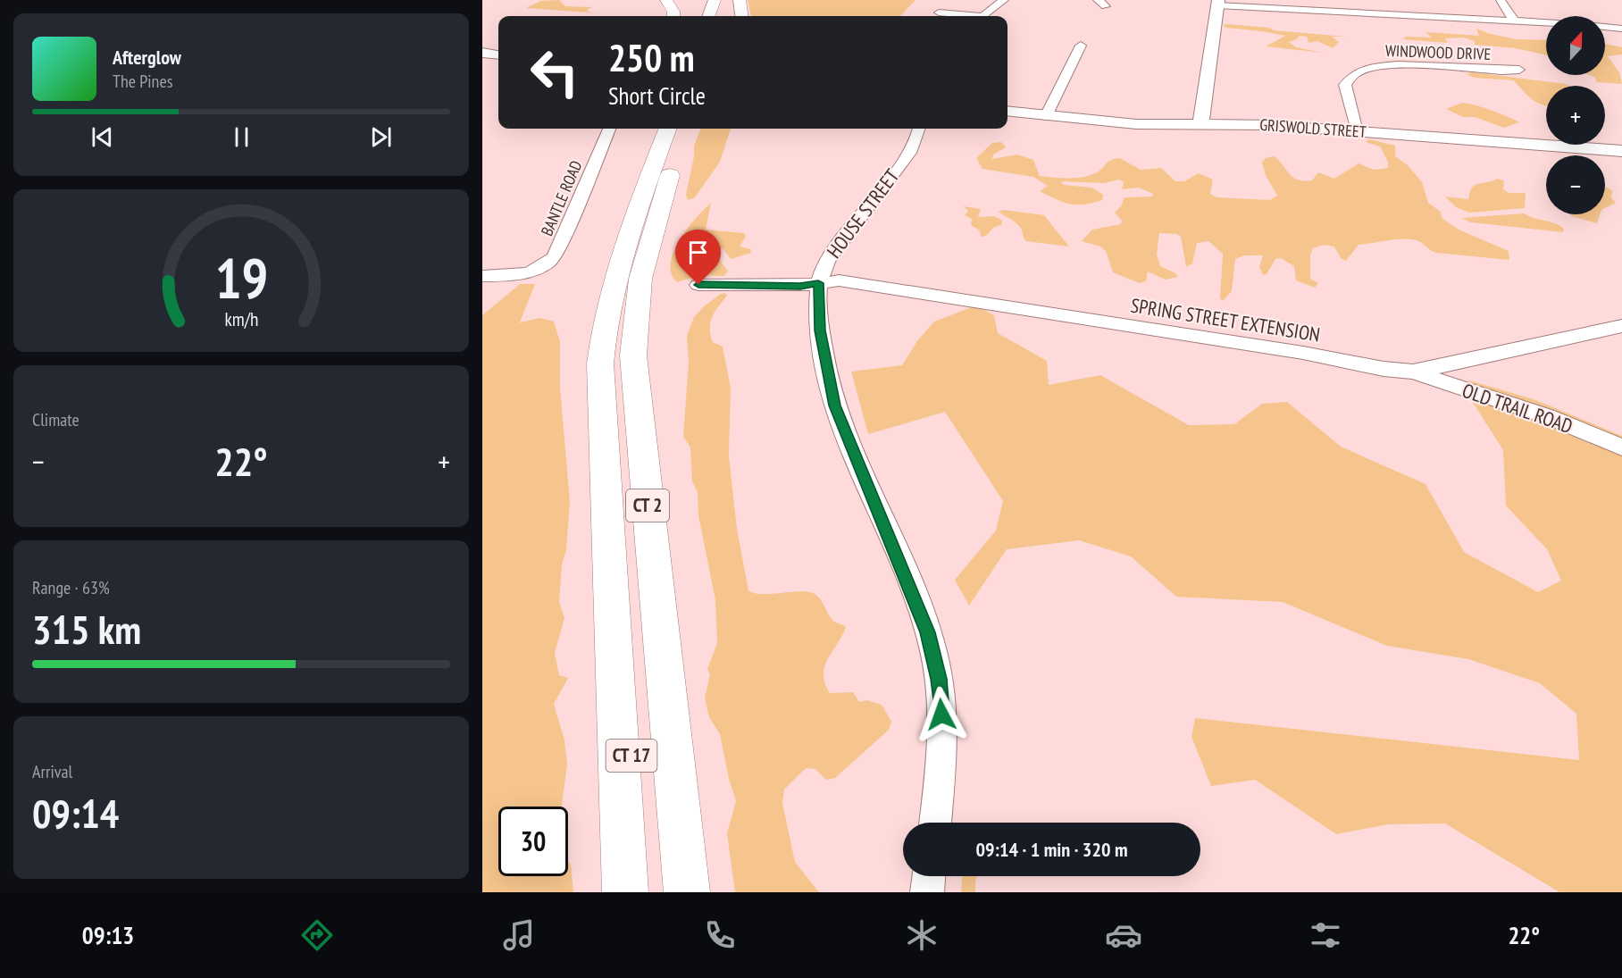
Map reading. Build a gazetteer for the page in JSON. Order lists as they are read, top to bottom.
{
  "streets": {
    "highway": ["CT 2", "CT 17"],
    "main road": ["GRISWOLD STREET"],
    "street": [
      "WINDWOOD DRIVE",
      "BANTLE ROAD",
      "HOUSE STREET",
      "SPRING STREET EXTENSION",
      "OLD TRAIL ROAD"
    ]
  },
  "crossings": [
    ["WINDWOOD DRIVE", "GRISWOLD STREET"],
    ["HOUSE STREET", "SPRING STREET EXTENSION"],
    ["SPRING STREET EXTENSION", "OLD TRAIL ROAD"],
    ["CT 2", "CT 17"]
  ],
  "north": "top",
  "page": {
    "map_buttons": ["+", "−"],
    "turn": ["250 m", "Short Circle"],
    "song": ["Afterglow", "The Pines"],
    "tile": [
      "Climate",
      ["Range · 63%", "315 km"],
      ["Arrival", "09:14"]
    ],
    "heat": ["−", "22°", "+"],
    "limit": "30",
    "trip": "09:14 · 1 min · 320 m",
    "tabs": ["09:13", "22°"],
    "gauge": ["19", "km/h"]
  }
}
